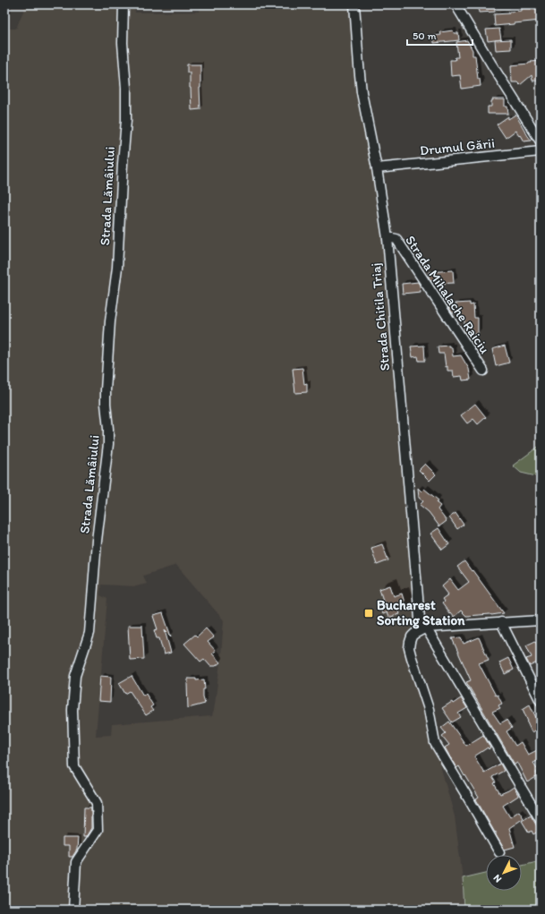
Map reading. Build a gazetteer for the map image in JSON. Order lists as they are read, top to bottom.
{
  "streets": {
    "street": [
      "Drumul Gării",
      "Strada Lămâiului",
      "Strada Mihalache Raiciu",
      "Strada Chitila Triaj"
    ]
  },
  "crossings": [
    ["Drumul Gării", "Strada Chitila Triaj"],
    ["Strada Mihalache Raiciu", "Strada Chitila Triaj"]
  ],
  "places": {
    "transit": ["Bucharest Sorting Station"]
  },
  "scale_bar": "50 m",
  "north": "bottom left"
}
